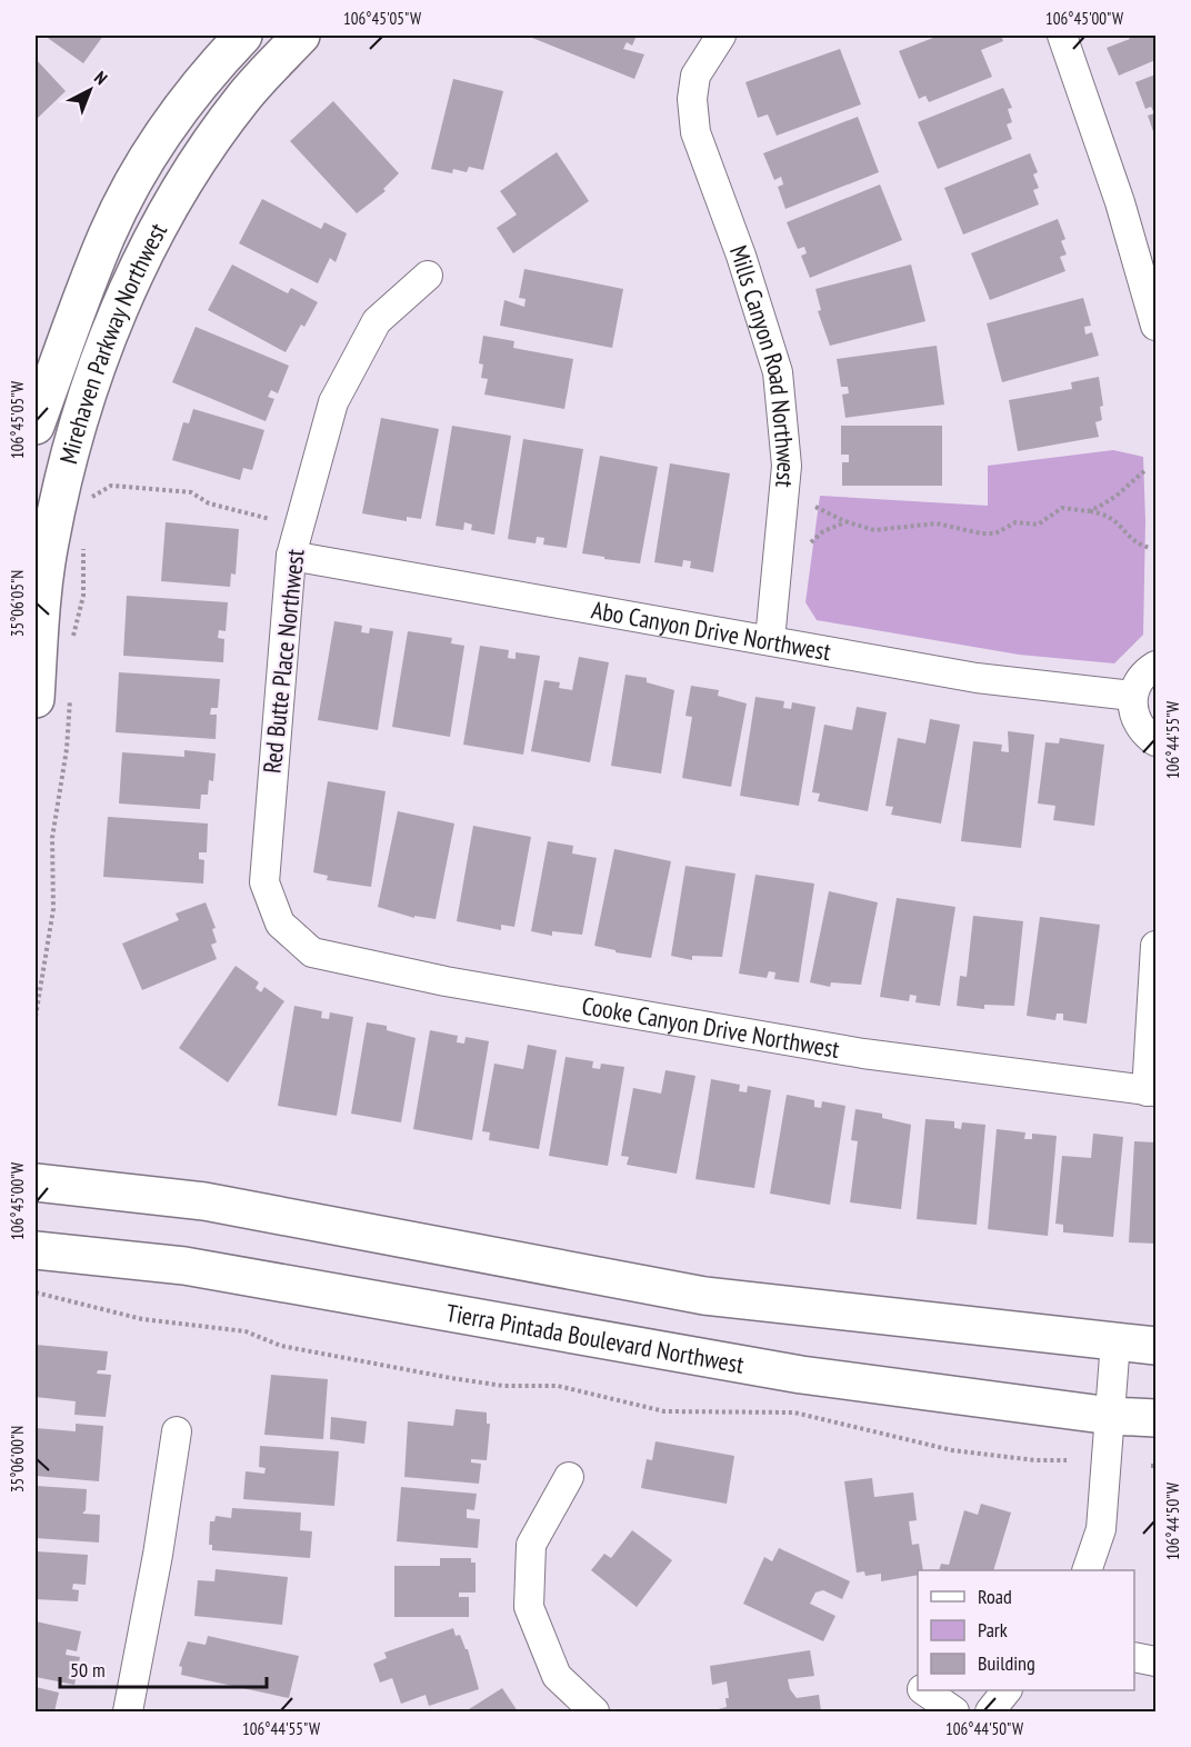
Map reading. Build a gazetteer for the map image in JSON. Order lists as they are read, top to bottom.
{
  "streets": {
    "main road": ["Mirehaven Parkway Northwest", "Tierra Pintada Boulevard Northwest"],
    "street": [
      "Mills Canyon Road Northwest",
      "Abo Canyon Drive Northwest",
      "Red Butte Place Northwest",
      "Cooke Canyon Drive Northwest"
    ]
  },
  "crossings": [
    ["Mills Canyon Road Northwest", "Abo Canyon Drive Northwest"],
    ["Abo Canyon Drive Northwest", "Red Butte Place Northwest"],
    ["Red Butte Place Northwest", "Cooke Canyon Drive Northwest"]
  ],
  "legend": ["Road", "Park", "Building"],
  "scale_bar": "50 m",
  "north": "top right",
  "coordinates": [
    "106°45'05\"W",
    "106°45'00\"W",
    "35°06'05\"N",
    "106°44'55\"W",
    "35°06'00\"N",
    "106°44'50\"W"
  ]
}
